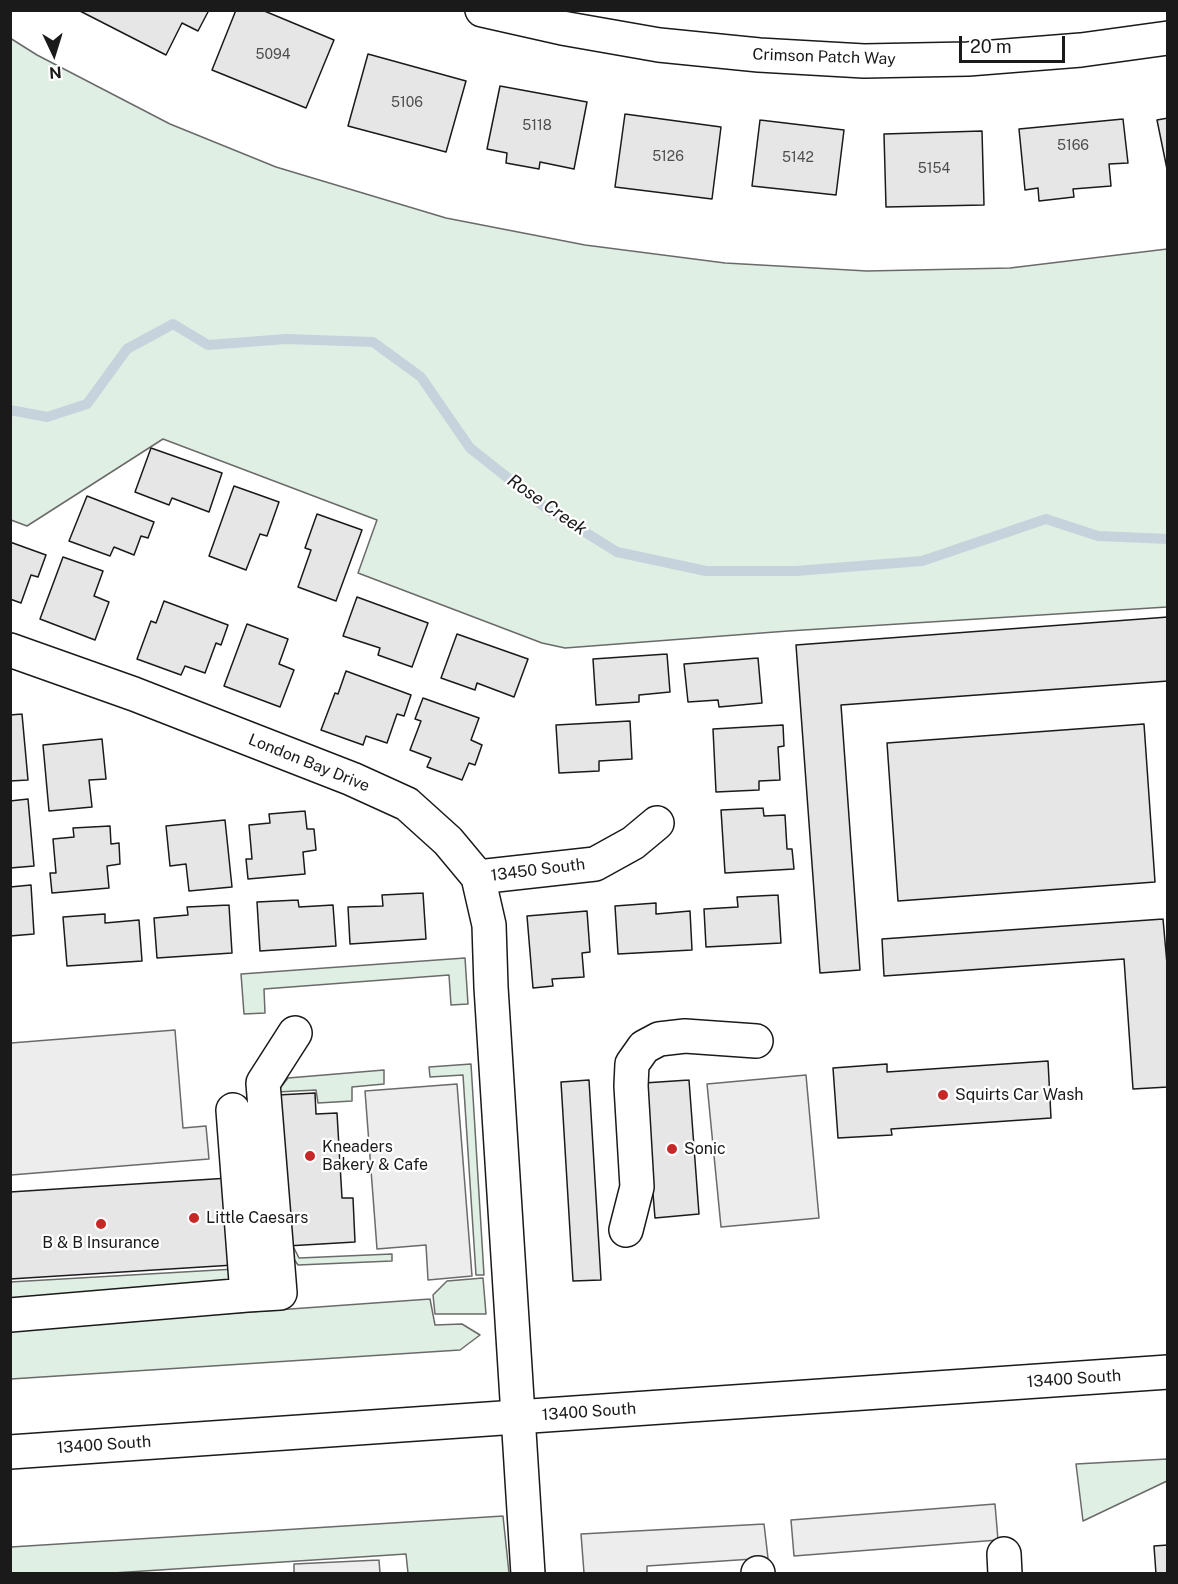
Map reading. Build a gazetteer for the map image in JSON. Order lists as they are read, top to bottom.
{
  "streets": {
    "street": [
      "Crimson Patch Way",
      "London Bay Drive",
      "13450 South",
      "13400 South"
    ]
  },
  "crossings": [
    ["London Bay Drive", "13450 South"],
    ["London Bay Drive", "13400 South"]
  ],
  "water": ["Rose Creek"],
  "places": [
    "Squirts Car Wash",
    "Sonic",
    "Kneaders Bakery & Cafe",
    "Little Caesars",
    "B & B Insurance"
  ],
  "house_numbers": [
    "5094",
    "5106",
    "5118",
    "5166",
    "5126",
    "5142",
    "5154"
  ],
  "scale_bar": "20 m",
  "north": "bottom"
}
